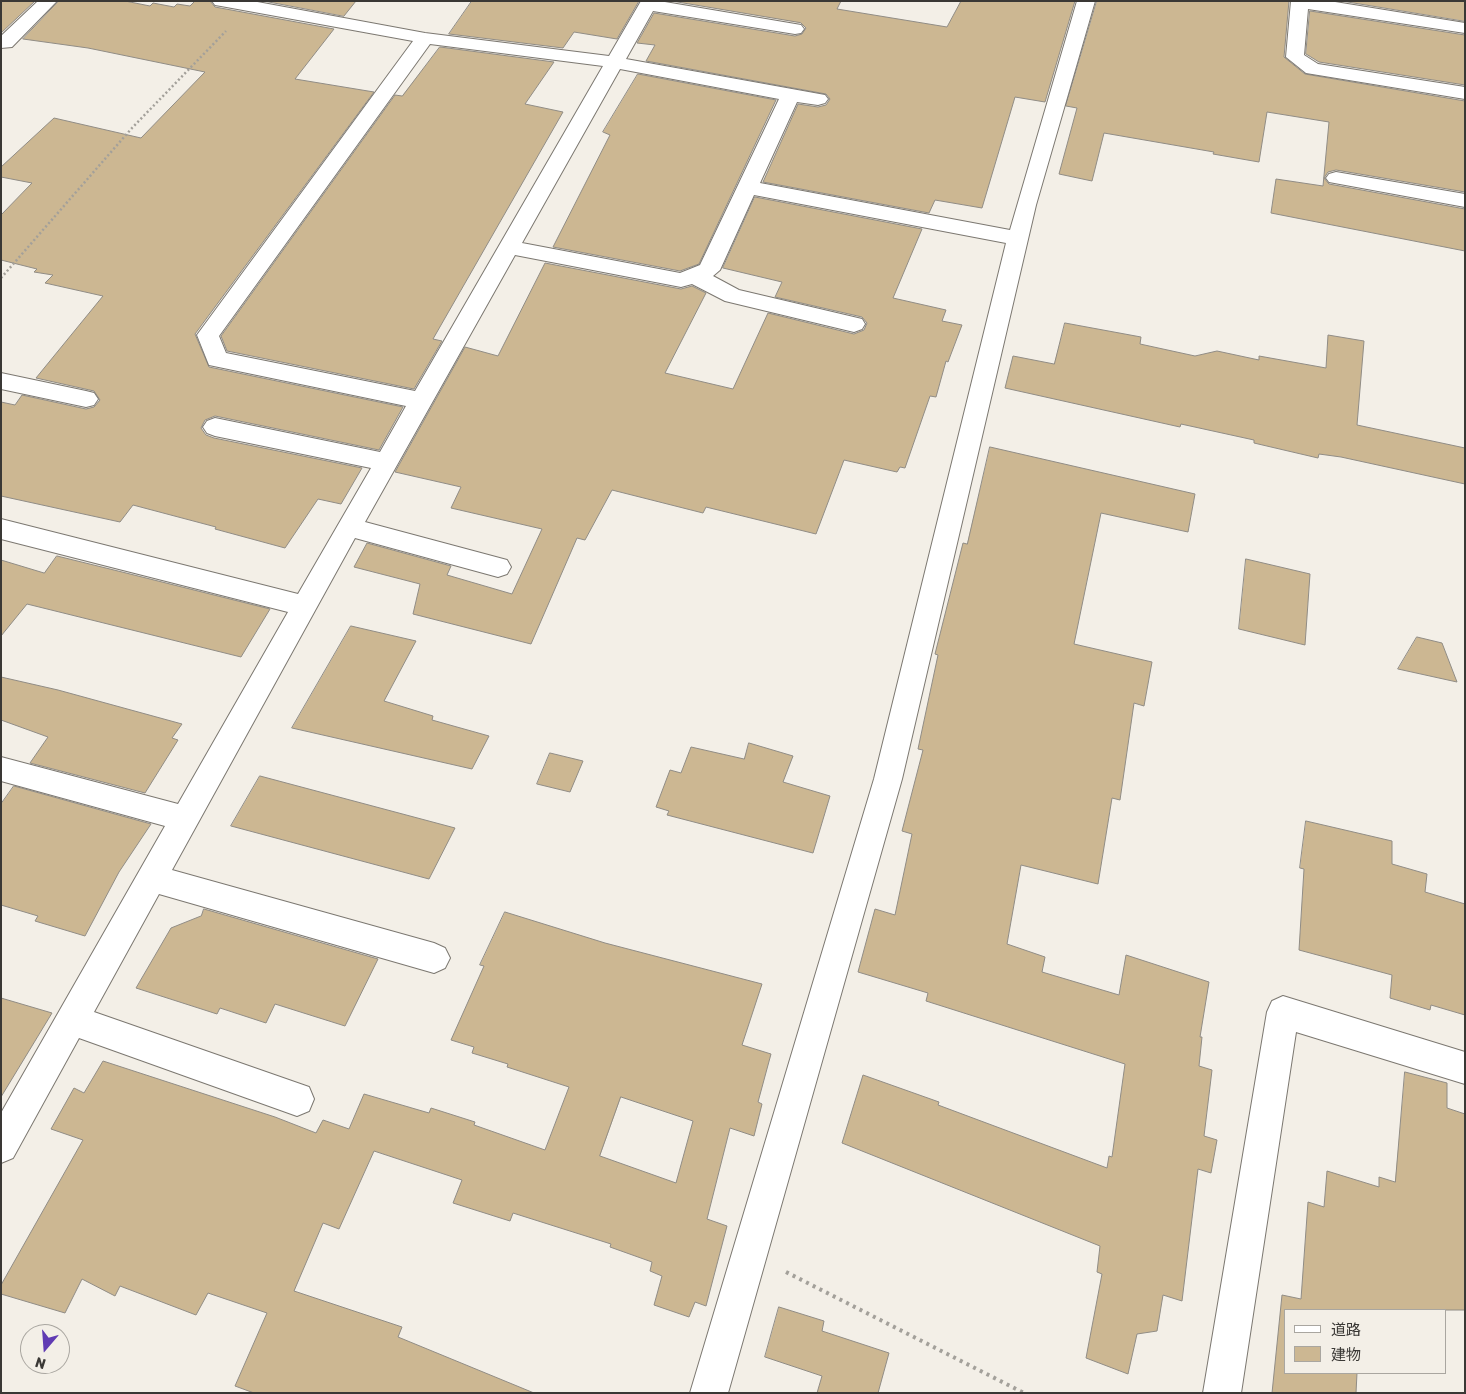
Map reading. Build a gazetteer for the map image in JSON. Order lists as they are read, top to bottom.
{
  "legend": ["道路", "建物"],
  "north": "bottom"
}
